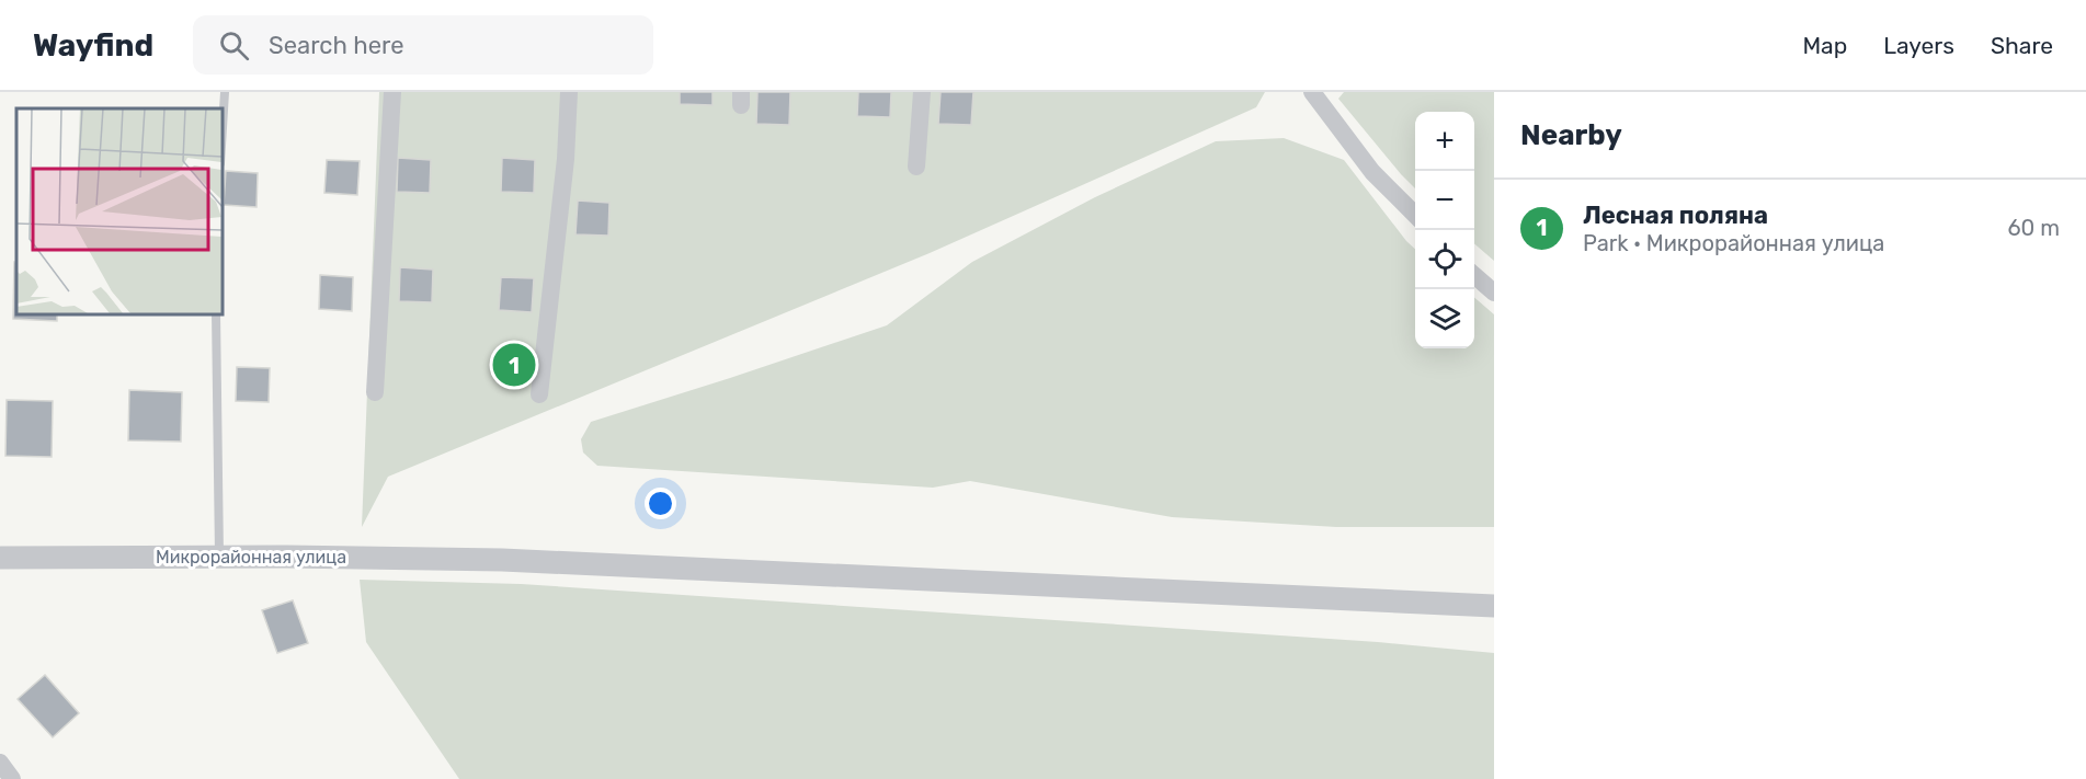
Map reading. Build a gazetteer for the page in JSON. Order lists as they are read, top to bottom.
{
  "streets": {
    "street": ["Микрорайонная улица"]
  },
  "page": {
    "header": "Wayfind",
    "search": "Search here",
    "nav": ["Map", "Layers", "Share"],
    "heading": "Nearby",
    "map_buttons": ["+", "−"],
    "list": [
      {
        "mark": "1",
        "name": "Лесная поляна",
        "note": "Park · Микрорайонная улица",
        "value": "60 m"
      }
    ],
    "pins": "1"
  }
}
